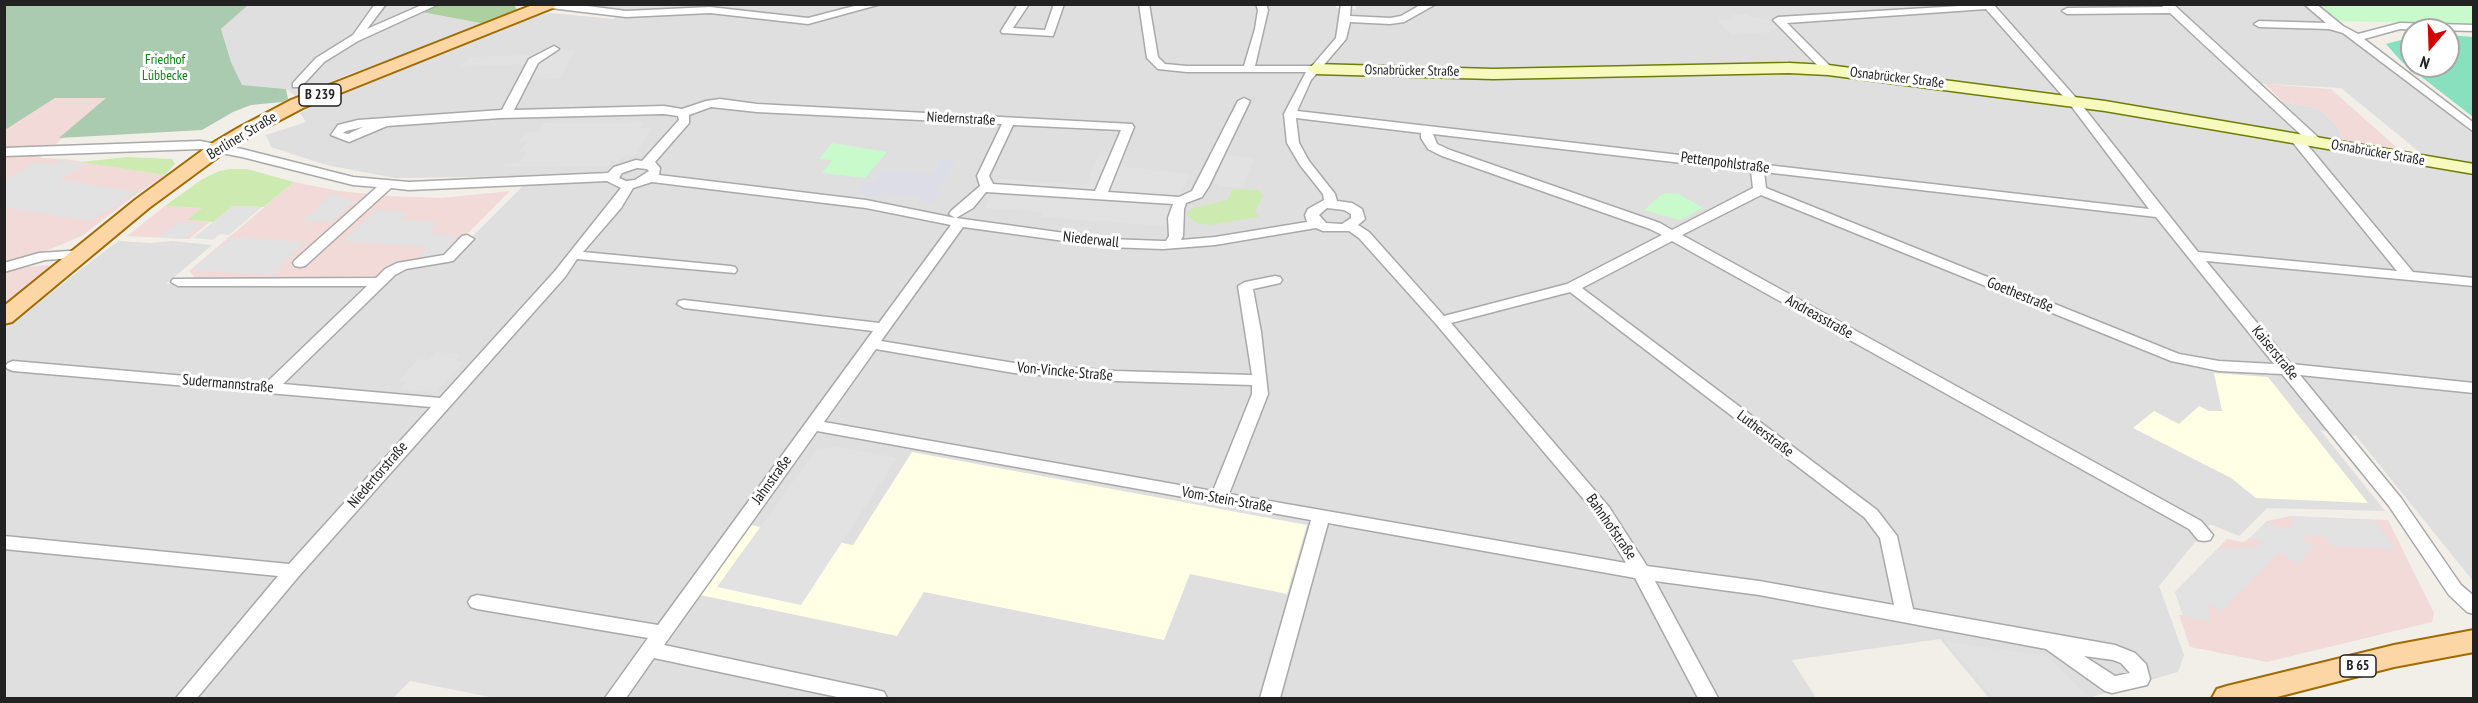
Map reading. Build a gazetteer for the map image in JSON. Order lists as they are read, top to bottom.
{
  "streets": {
    "main road": ["B 239", "Berliner Straße", "B 65"],
    "street": [
      "Osnabrücker Straße",
      "Niedernstraße",
      "Pettenpohlstraße",
      "Niederwall",
      "Goethestraße",
      "Andreasstraße",
      "Kaiserstraße",
      "Von-Vincke-Straße",
      "Sudermannstraße",
      "Lutherstraße",
      "Niedertorstraße",
      "Jahnstraße",
      "Vom-Stein-Straße",
      "Bahnhofstraße"
    ]
  },
  "crossings": [
    ["Osnabrücker Straße", "Kaiserstraße"],
    ["Pettenpohlstraße", "Andreasstraße"],
    ["Pettenpohlstraße", "Kaiserstraße"],
    ["Niederwall", "Jahnstraße"],
    ["Goethestraße", "Kaiserstraße"],
    ["Von-Vincke-Straße", "Jahnstraße"],
    ["Sudermannstraße", "Niedertorstraße"],
    ["Lutherstraße", "Bahnhofstraße"],
    ["Jahnstraße", "Vom-Stein-Straße"],
    ["Vom-Stein-Straße", "Bahnhofstraße"]
  ],
  "parks": ["Friedhof Lübbecke"],
  "north": "bottom"
}
